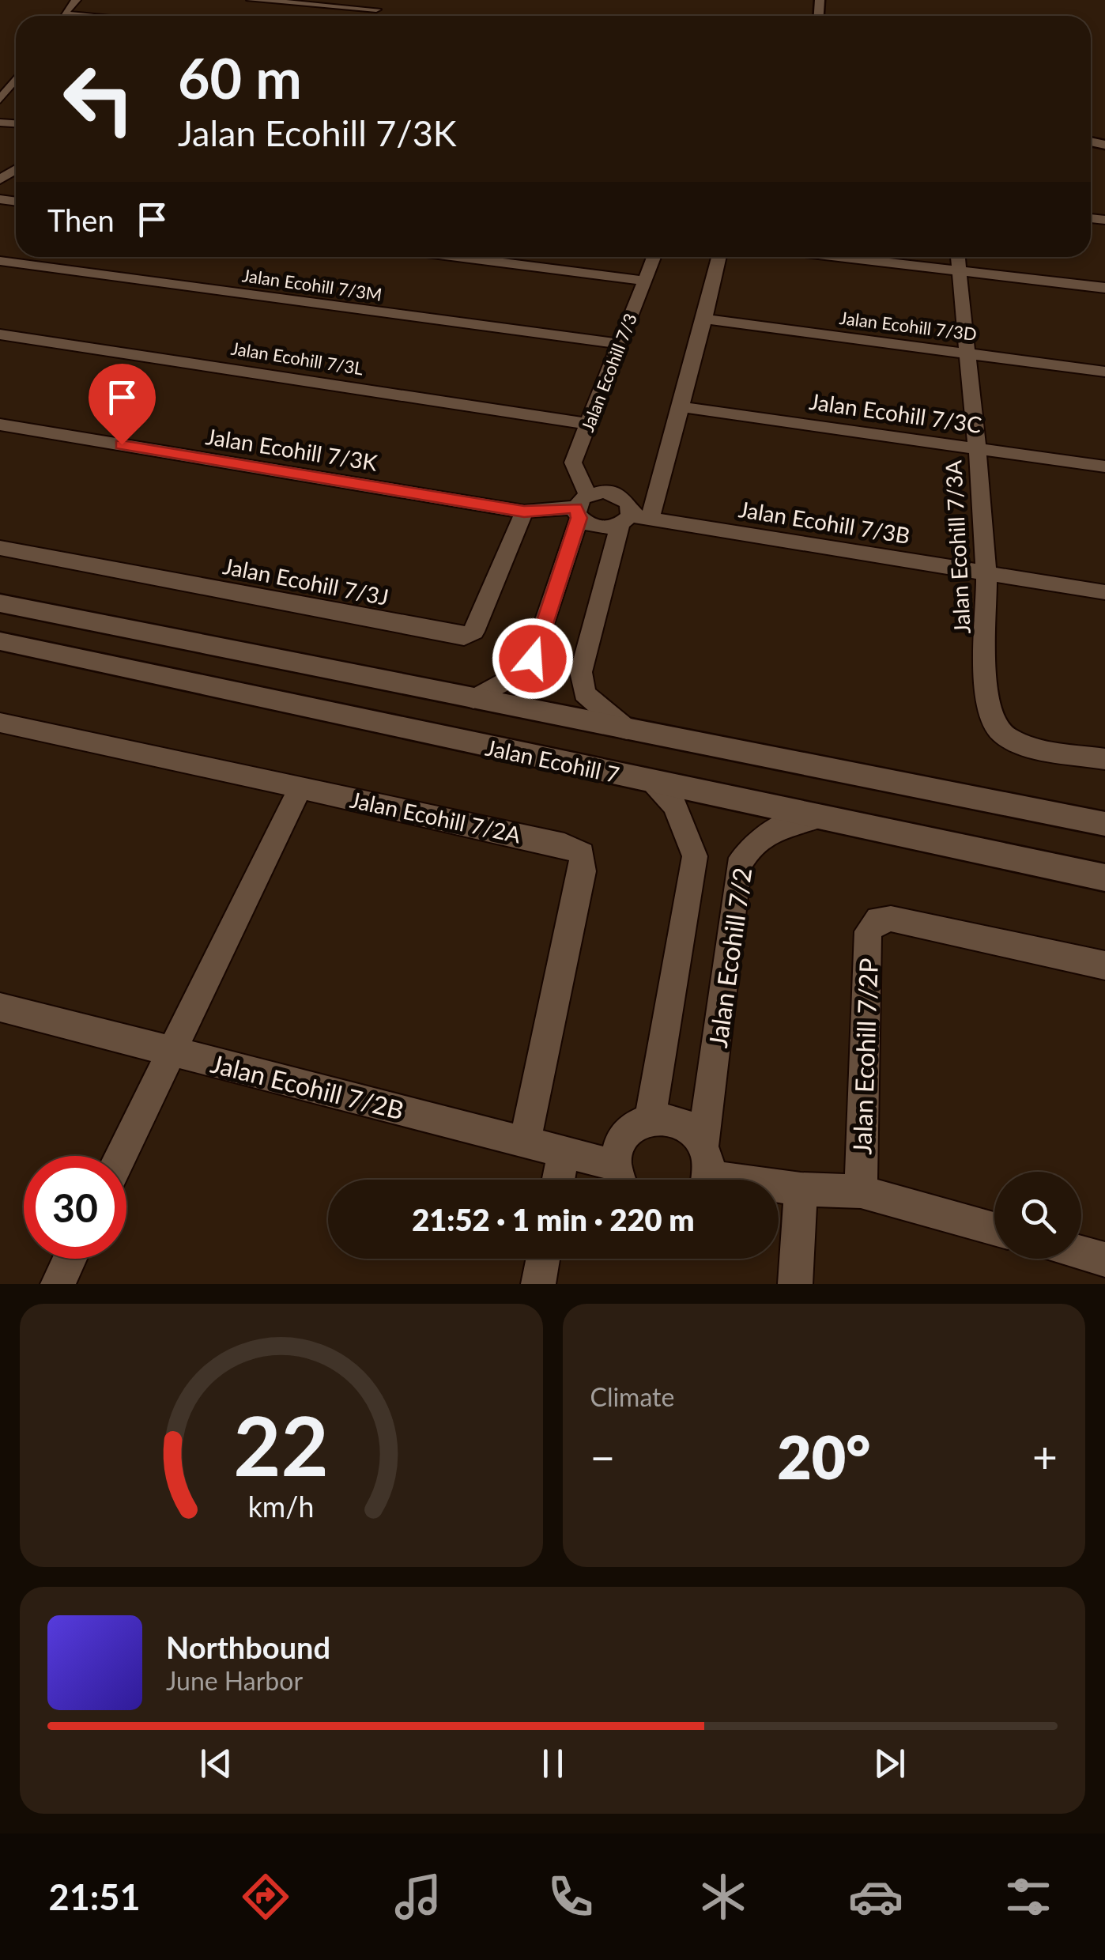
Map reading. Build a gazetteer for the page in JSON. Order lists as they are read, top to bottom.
{
  "streets": {
    "street": [
      "Jalan Ecohill 7/3M",
      "Jalan Ecohill 7/3D",
      "Jalan Ecohill 7/3L",
      "Jalan Ecohill 7/3",
      "Jalan Ecohill 7/3C",
      "Jalan Ecohill 7/3K",
      "Jalan Ecohill 7/3B",
      "Jalan Ecohill 7/3A",
      "Jalan Ecohill 7/3J",
      "Jalan Ecohill 7",
      "Jalan Ecohill 7/2A",
      "Jalan Ecohill 7/2",
      "Jalan Ecohill 7/2P",
      "Jalan Ecohill 7/2B"
    ]
  },
  "crossings": [
    ["Jalan Ecohill 7/3M", "Jalan Ecohill 7/3"],
    ["Jalan Ecohill 7/3D", "Jalan Ecohill 7/3A"],
    ["Jalan Ecohill 7/3L", "Jalan Ecohill 7/3"],
    ["Jalan Ecohill 7/3", "Jalan Ecohill 7/3K"],
    ["Jalan Ecohill 7/3", "Jalan Ecohill 7/3B"],
    ["Jalan Ecohill 7/3C", "Jalan Ecohill 7/3A"],
    ["Jalan Ecohill 7/3K", "Jalan Ecohill 7/3B"],
    ["Jalan Ecohill 7/3K", "Jalan Ecohill 7/3J"],
    ["Jalan Ecohill 7/3B", "Jalan Ecohill 7/3A"],
    ["Jalan Ecohill 7", "Jalan Ecohill 7/2"],
    ["Jalan Ecohill 7/2A", "Jalan Ecohill 7/2B"]
  ],
  "page": {
    "turn": ["60 m", "Jalan Ecohill 7/3K"],
    "then": "Then",
    "limit": "30",
    "trip": "21:52 · 1 min · 220 m",
    "tile": "Climate",
    "heat": ["−", "20°", "+"],
    "song": ["Northbound", "June Harbor"],
    "tabs": "21:51",
    "gauge": ["22", "km/h"]
  }
}
